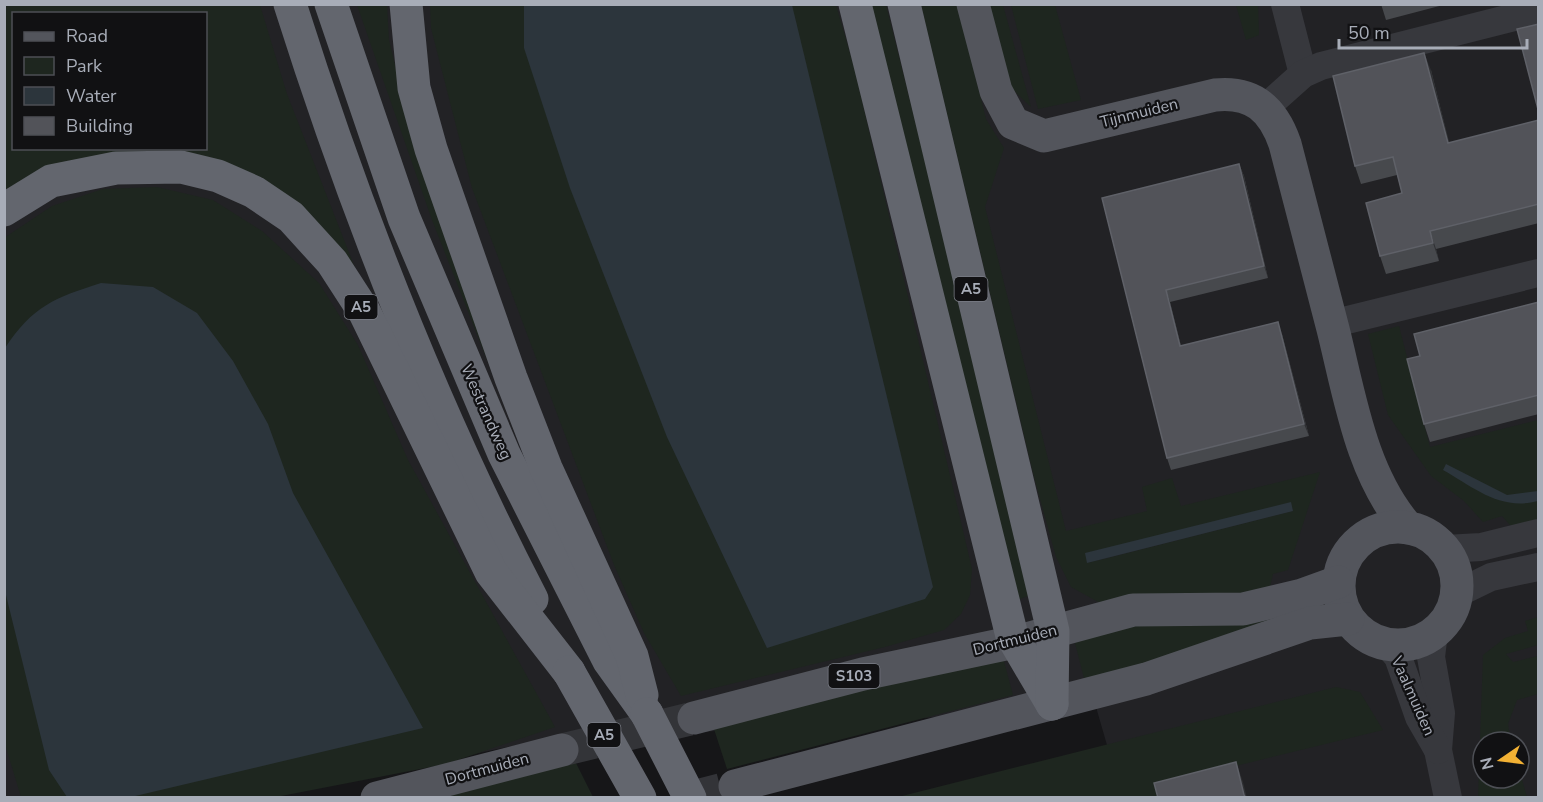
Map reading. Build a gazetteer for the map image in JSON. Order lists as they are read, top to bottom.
{
  "streets": {
    "highway": ["A5", "Westrandweg"],
    "main road": ["Tijnmuiden", "Dortmuiden", "S103"],
    "street": ["Vaalmuiden"]
  },
  "crossings": [
    ["A5", "Dortmuiden"],
    ["Dortmuiden", "Vaalmuiden"]
  ],
  "legend": [
    "Road",
    "Park",
    "Water",
    "Building"
  ],
  "scale_bar": "50 m",
  "north": "left"
}
